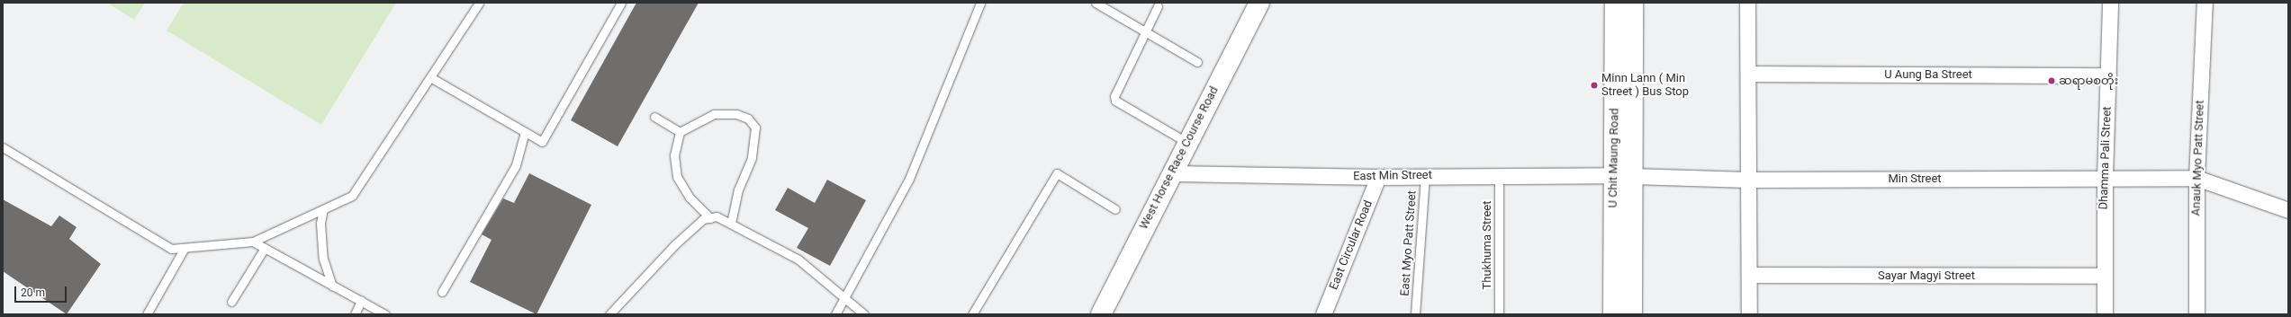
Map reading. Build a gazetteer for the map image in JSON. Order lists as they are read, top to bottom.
{
  "streets": {
    "main road": ["West Horse Race Course Road", "U Chit Maung Road"],
    "street": [
      "U Aung Ba Street",
      "Dhamma Pali Street",
      "Anauk Myo Patt Street",
      "East Min Street",
      "Min Street",
      "East Circular Road",
      "Sayar Magyi Street"
    ],
    "lane": ["East Myo Patt Street", "Thukhuma Street"]
  },
  "crossings": [
    ["U Aung Ba Street", "Dhamma Pali Street"],
    ["West Horse Race Course Road", "East Min Street"],
    ["U Chit Maung Road", "East Min Street"],
    ["U Chit Maung Road", "Min Street"],
    ["Dhamma Pali Street", "Min Street"],
    ["Dhamma Pali Street", "Sayar Magyi Street"],
    ["Anauk Myo Patt Street", "Min Street"],
    ["East Min Street", "Min Street"],
    ["East Min Street", "East Myo Patt Street"],
    ["East Min Street", "East Circular Road"],
    ["East Min Street", "Thukhuma Street"]
  ],
  "places": ["ဆရာမစတိုး", "Minn Lann ( Min Street ) Bus Stop"],
  "scale_bar": "20 m"
}
